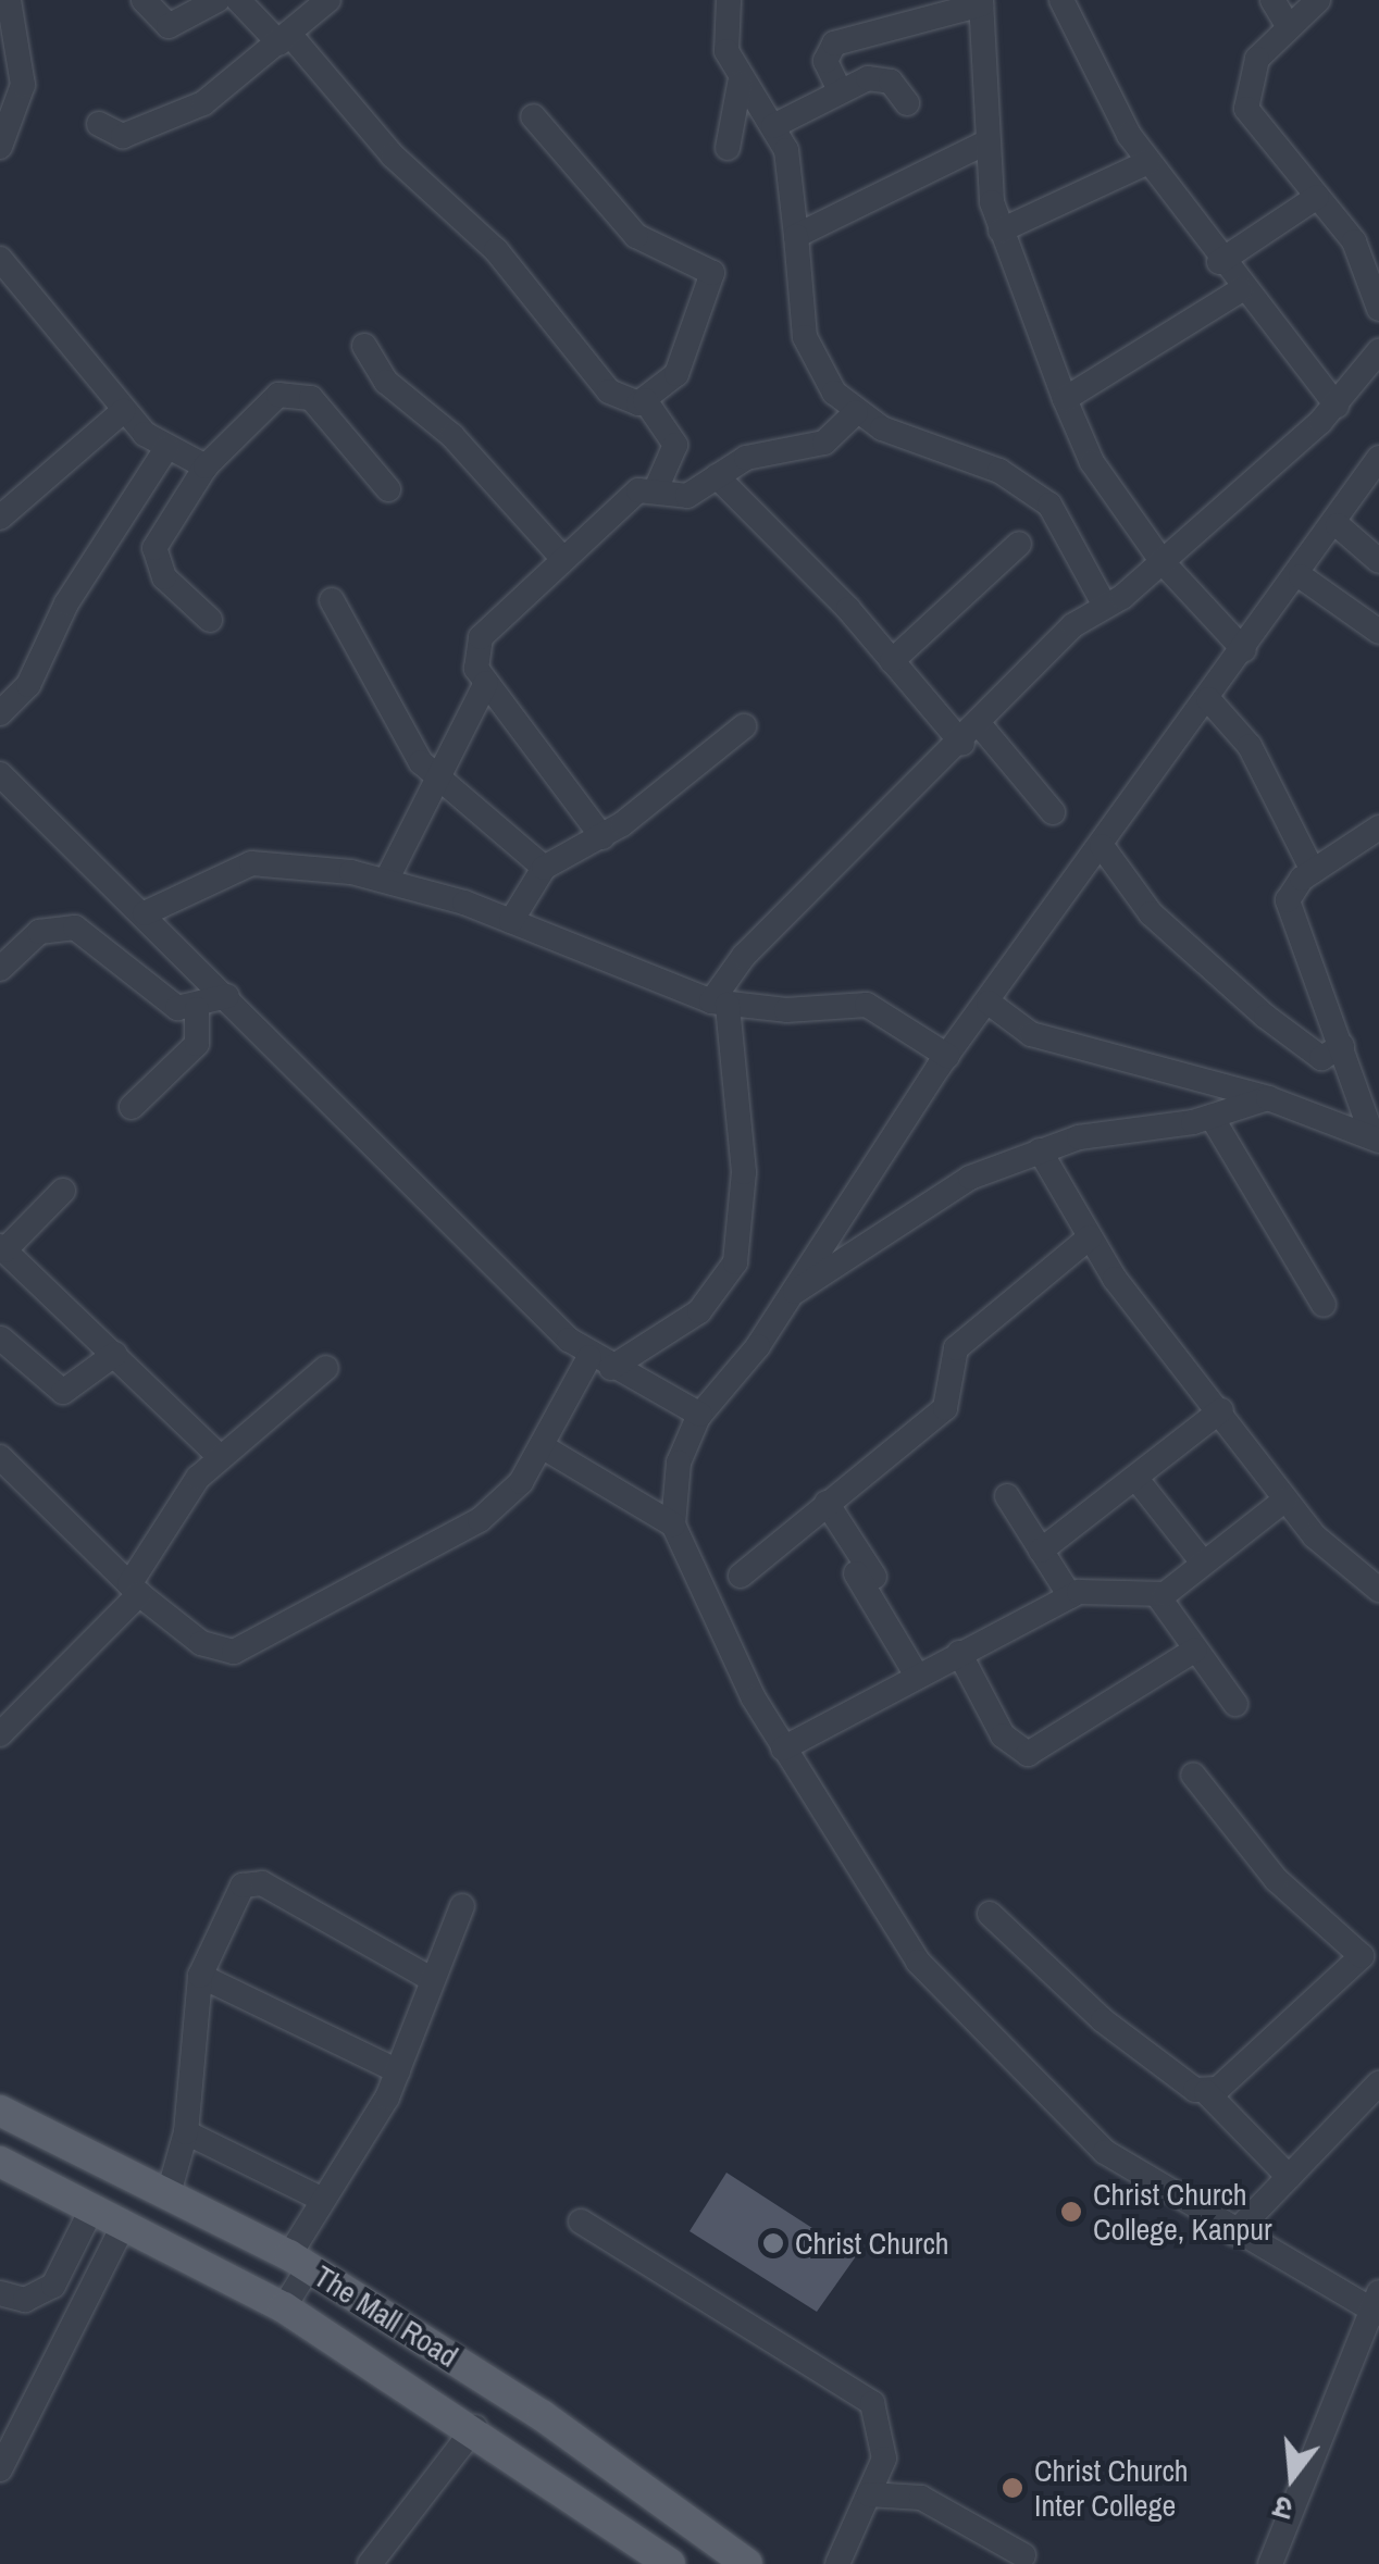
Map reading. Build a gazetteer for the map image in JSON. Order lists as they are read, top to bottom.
{
  "streets": {
    "main road": ["The Mall Road"]
  },
  "places": ["Christ Church College, Kanpur", "Christ Church", "Christ Church Inter College"],
  "north": "bottom"
}
